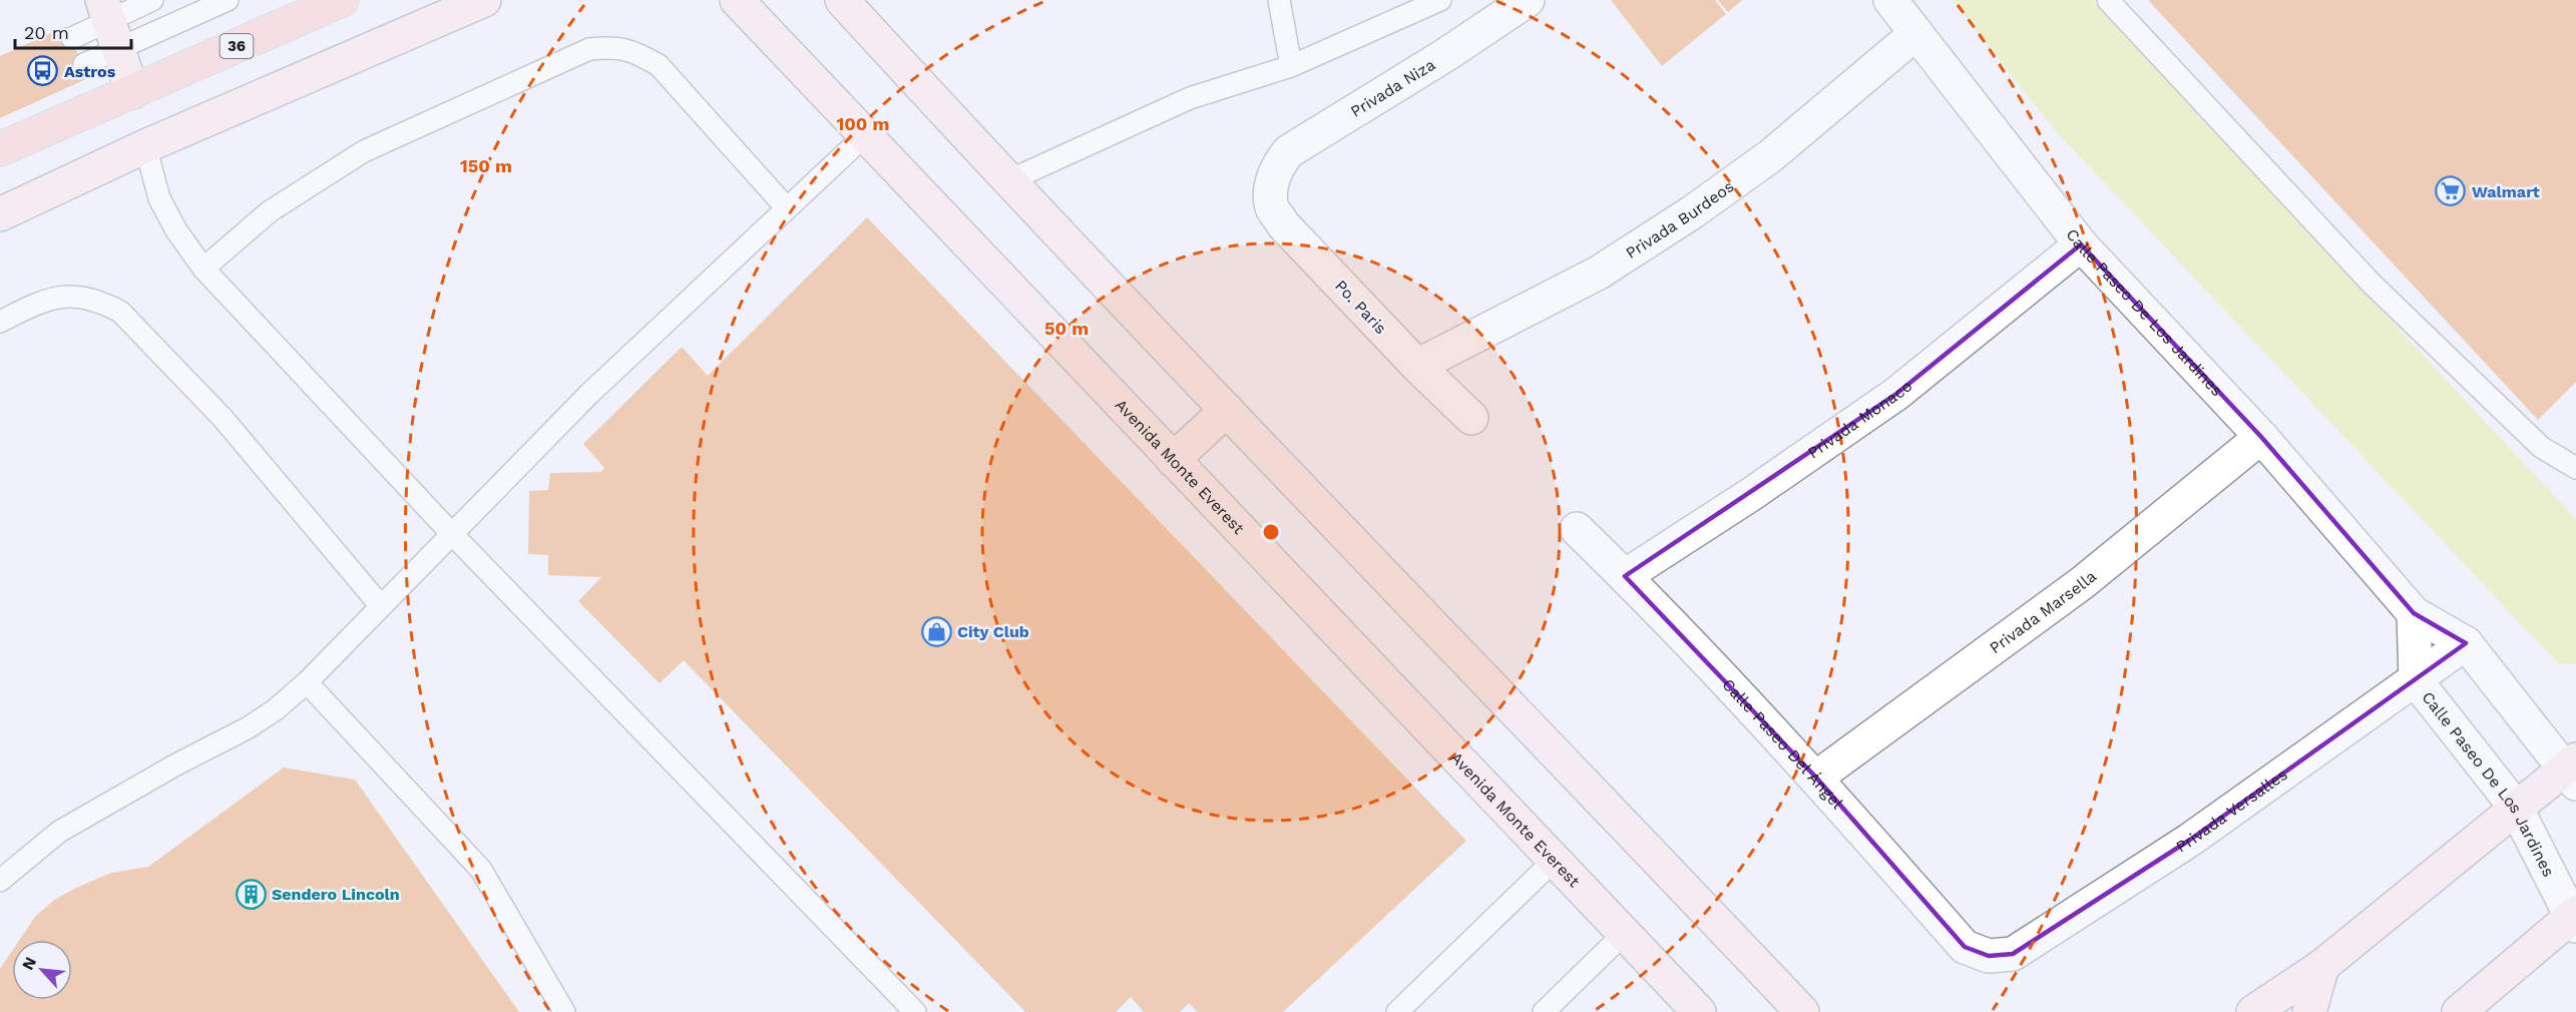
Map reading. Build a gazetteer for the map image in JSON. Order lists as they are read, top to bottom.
{
  "streets": {
    "main road": ["36", "Avenida Monte Everest"],
    "street": [
      "Privada Niza",
      "Privada Burdeos",
      "Po. Paris",
      "Calle Paseo De Los Jardines",
      "Privada Monaco",
      "Privada Marsella",
      "Calle Paseo Del Ángel",
      "Privada Versalles"
    ]
  },
  "crossings": [
    ["Privada Niza", "Po. Paris"],
    ["Privada Burdeos", "Po. Paris"],
    ["Privada Burdeos", "Calle Paseo De Los Jardines"],
    ["Calle Paseo De Los Jardines", "Privada Monaco"],
    ["Calle Paseo De Los Jardines", "Privada Marsella"],
    ["Calle Paseo De Los Jardines", "Privada Versalles"],
    ["Privada Monaco", "Calle Paseo Del Ángel"],
    ["Privada Marsella", "Calle Paseo Del Ángel"],
    ["Calle Paseo Del Ángel", "Privada Versalles"]
  ],
  "places": {
    "bus stop": ["Astros"],
    "supermarket": ["Walmart"],
    "shop": ["City Club"],
    "building": ["Sendero Lincoln"]
  },
  "scale_bar": "20 m",
  "north": "top left",
  "rings": ["100 m", "150 m", "50 m"]
}
